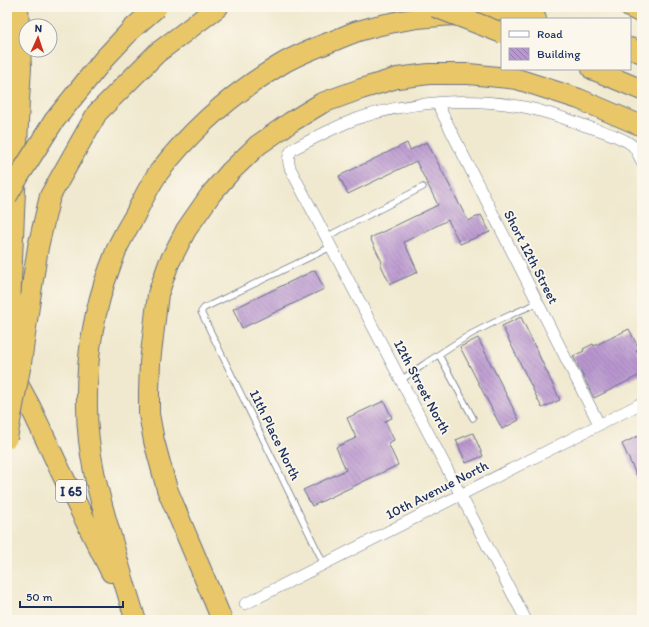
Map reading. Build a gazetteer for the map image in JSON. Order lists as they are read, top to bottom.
{
  "streets": {
    "highway": ["I 65"],
    "street": ["Short 12th Street", "12th Street North", "10th Avenue North"],
    "lane": ["11th Place North"]
  },
  "crossings": [
    ["Short 12th Street", "12th Street North"],
    ["Short 12th Street", "10th Avenue North"],
    ["12th Street North", "11th Place North"],
    ["12th Street North", "10th Avenue North"],
    ["11th Place North", "10th Avenue North"]
  ],
  "legend": ["Road", "Building"],
  "scale_bar": "50 m",
  "north": "top"
}
